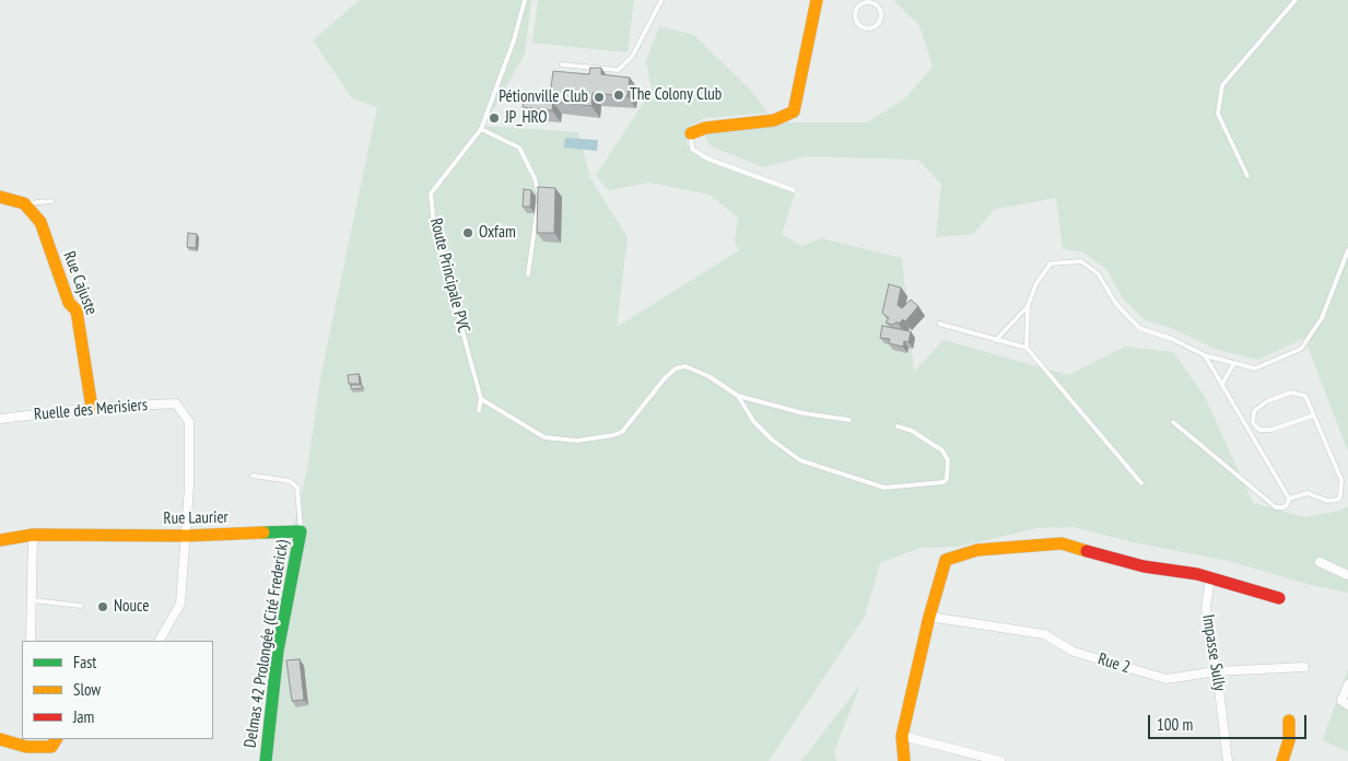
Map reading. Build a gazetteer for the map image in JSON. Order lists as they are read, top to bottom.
{
  "streets": {
    "street": [
      "Rue Cajuste",
      "Ruelle des Merisiers",
      "Rue Laurier",
      "Delmas 42 Prolongée (Cité Frederick)",
      "Impasse Sully",
      "Rue 2"
    ],
    "lane": ["Route Principale PVC"]
  },
  "crossings": [
    ["Rue Cajuste", "Ruelle des Merisiers"],
    ["Ruelle des Merisiers", "Rue Laurier"],
    ["Rue Laurier", "Delmas 42 Prolongée (Cité Frederick)"],
    ["Impasse Sully", "Rue 2"]
  ],
  "places": [
    "The Colony Club",
    "Pétionville Club",
    "JP_HRO",
    "Oxfam",
    "Nouce"
  ],
  "legend": ["Fast", "Slow", "Jam"],
  "scale_bar": "100 m"
}
